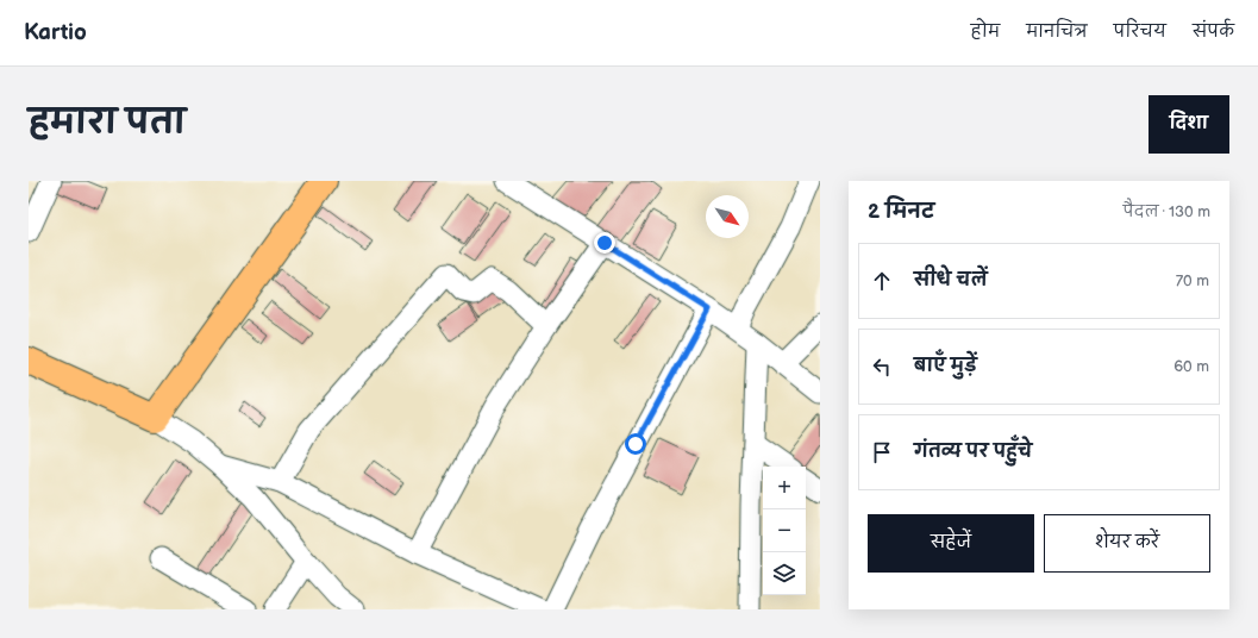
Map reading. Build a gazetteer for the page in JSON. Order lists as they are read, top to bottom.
{
  "north": "bottom right",
  "page": {
    "header": "Kartio",
    "nav": [
      "होम",
      "मानचित्र",
      "परिचय",
      "संपर्क"
    ],
    "title": "हमारा पता",
    "buttons": [
      "दिशा",
      ["सहेजें", "शेयर करें"]
    ],
    "heading": ["2 मिनट", "पैदल · 130 m"],
    "list": [
      ["सीधे चलें", "70 m"],
      ["बाएँ मुड़ें", "60 m"],
      "गंतव्य पर पहुँचे"
    ],
    "map_buttons": ["+", "−"]
  }
}
